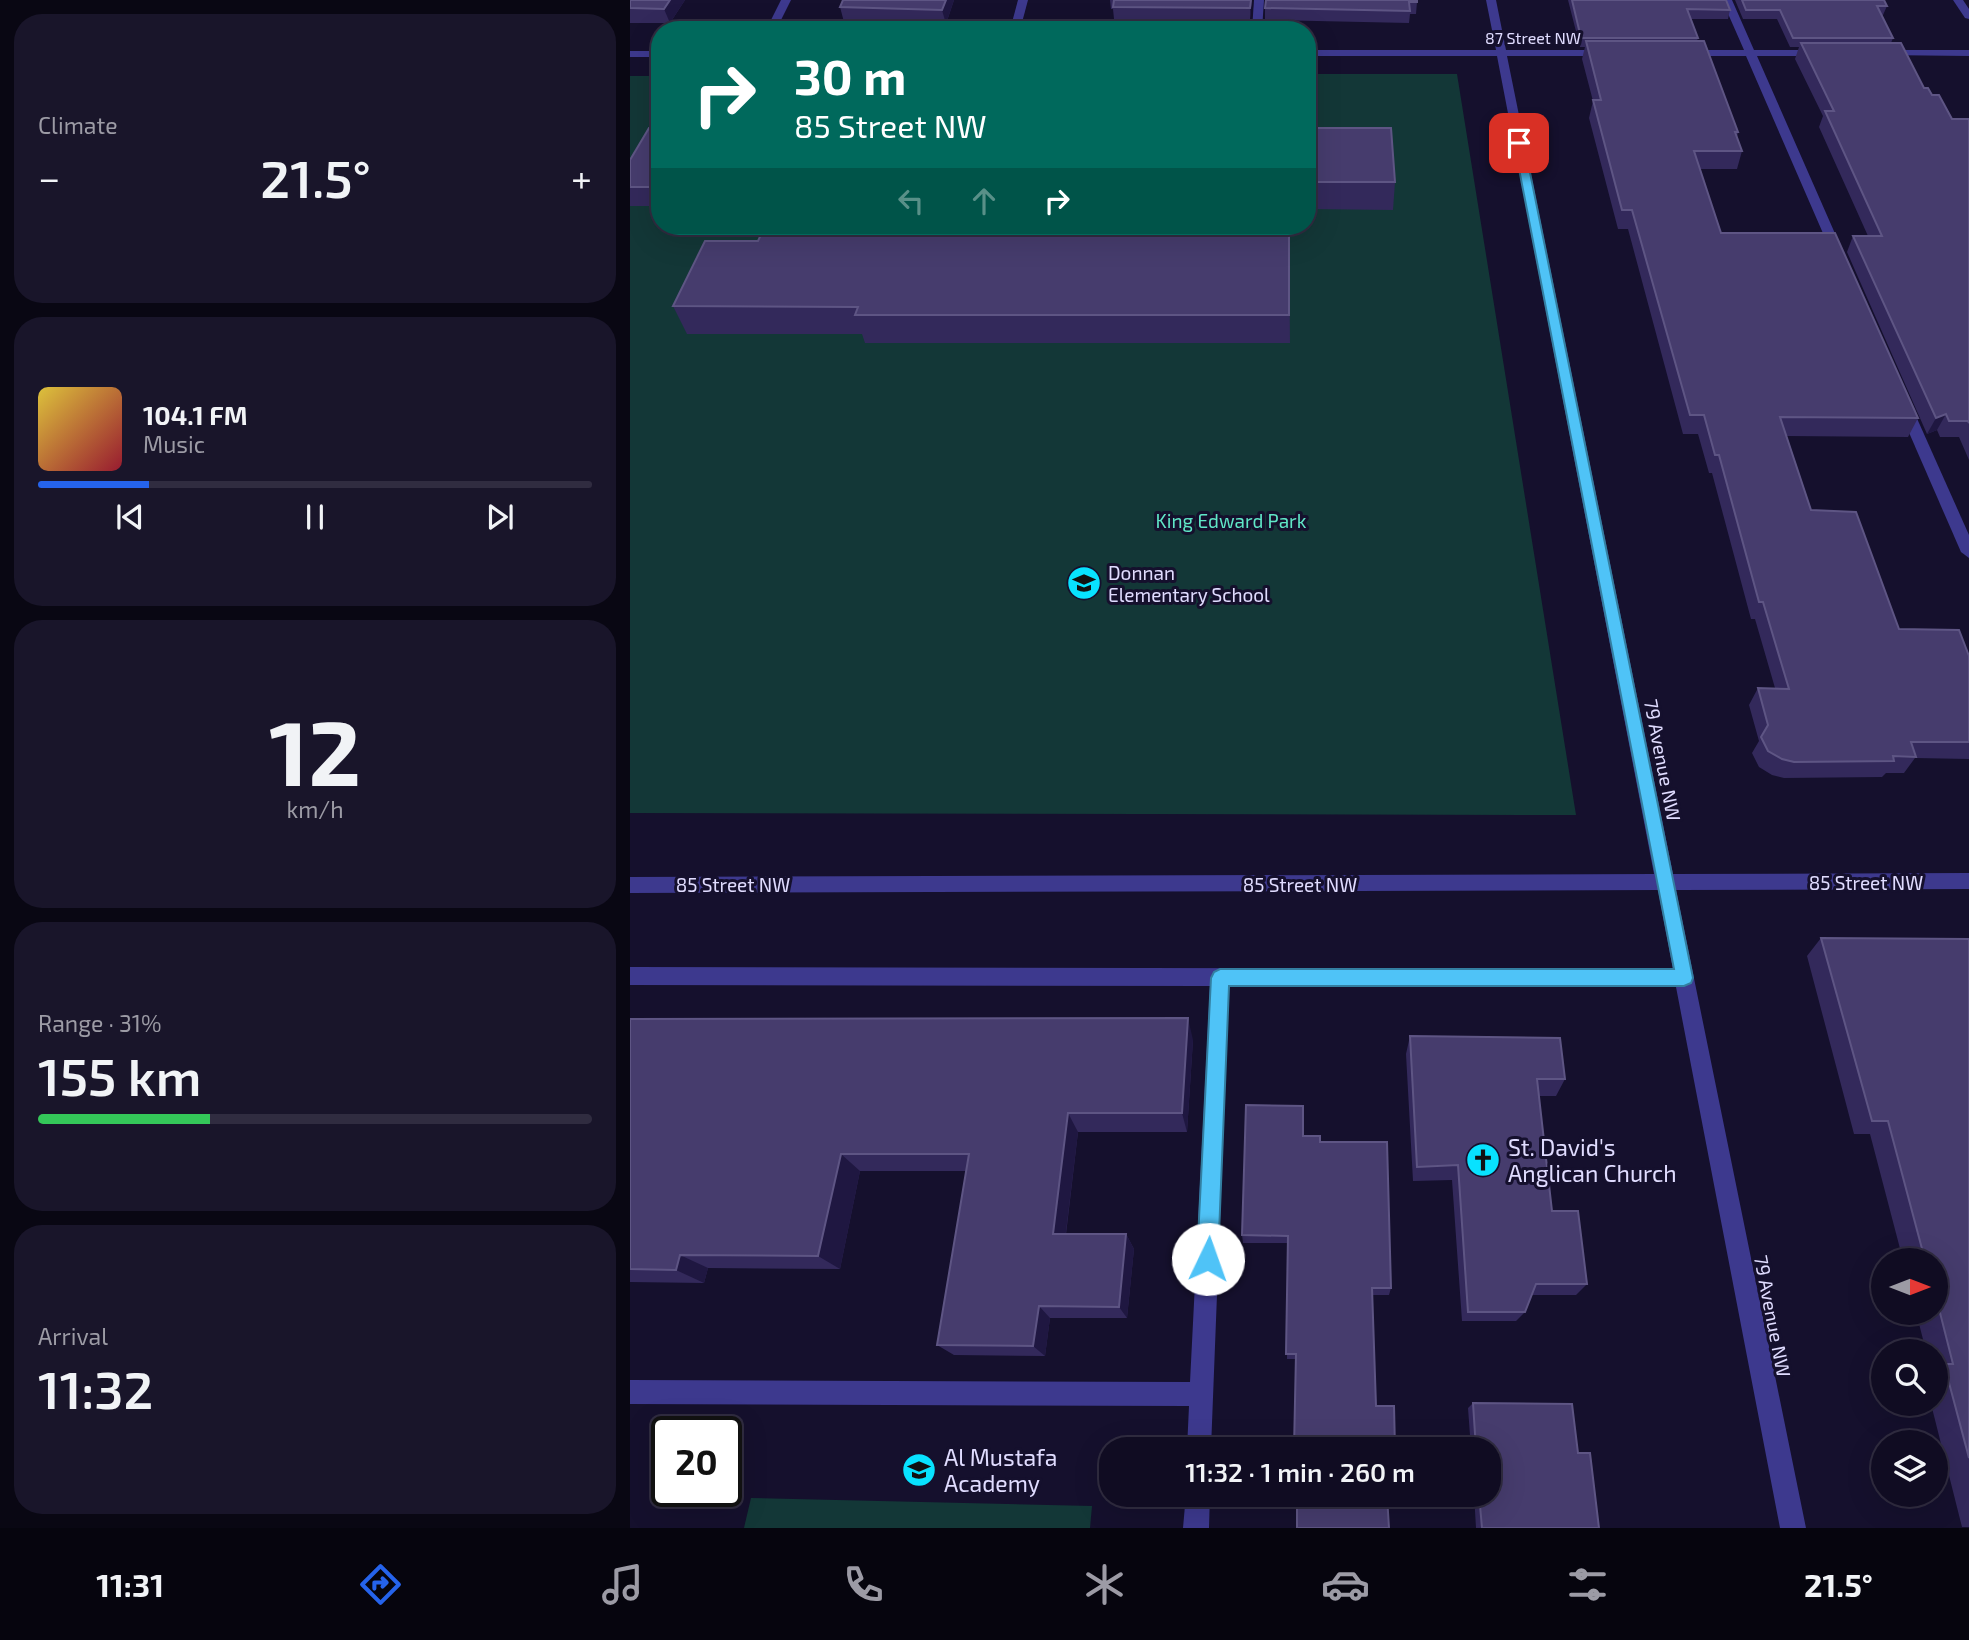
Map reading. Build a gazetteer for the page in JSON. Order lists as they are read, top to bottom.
{
  "streets": {
    "street": ["87 Street NW", "79 Avenue NW", "85 Street NW"]
  },
  "crossings": [
    ["87 Street NW", "79 Avenue NW"],
    ["79 Avenue NW", "85 Street NW"]
  ],
  "parks": ["King Edward Park"],
  "places": {
    "school or university": ["Donnan Elementary School", "Al Mustafa Academy"],
    "church": ["St. David's Anglican Church"]
  },
  "north": "right",
  "page": {
    "tile": [
      "Climate",
      ["12", "km/h"],
      ["Range · 31%", "155 km"],
      ["Arrival", "11:32"]
    ],
    "turn": ["30 m", "85 Street NW"],
    "heat": ["−", "21.5°", "+"],
    "song": ["104.1 FM", "Music"],
    "limit": "20",
    "trip": "11:32 · 1 min · 260 m",
    "tabs": ["11:31", "21.5°"]
  }
}
